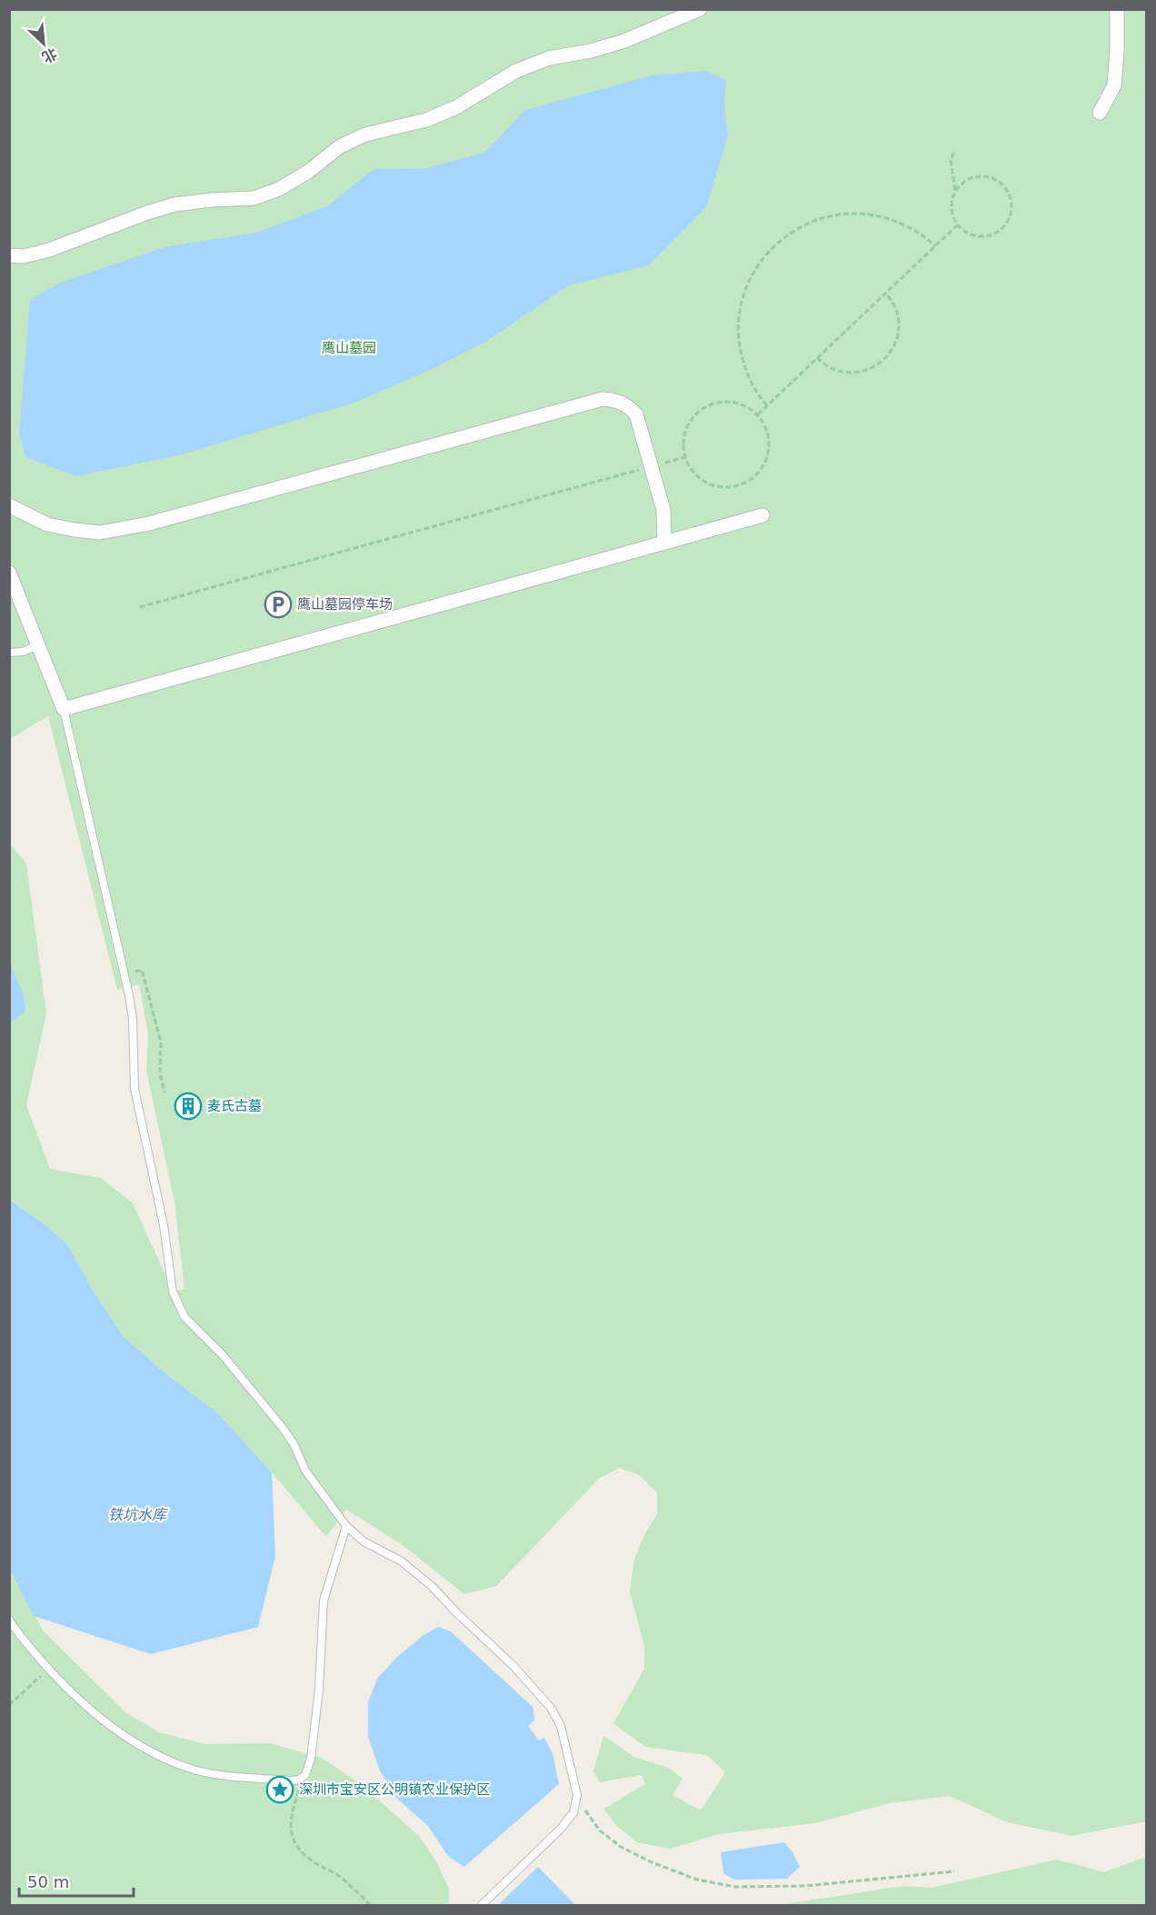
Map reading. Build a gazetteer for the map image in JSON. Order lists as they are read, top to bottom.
{
  "water": ["铁坑水库"],
  "parks": ["鹰山墓园"],
  "places": {
    "parking": ["鹰山墓园停车场"],
    "building": ["麦氏古墓"],
    "place": ["深圳市宝安区公明镇农业保护区"]
  },
  "scale_bar": "50 m",
  "north": "bottom right"
}
